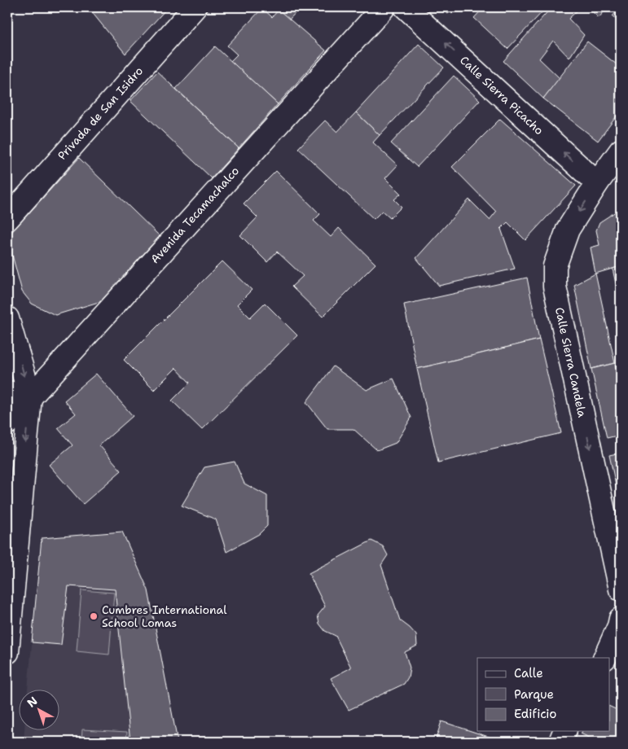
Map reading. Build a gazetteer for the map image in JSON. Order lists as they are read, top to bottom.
{
  "streets": {
    "street": [
      "Calle Sierra Picacho",
      "Privada de San Isidro",
      "Avenida Tecamachalco",
      "Calle Sierra Candela"
    ]
  },
  "crossings": [
    ["Calle Sierra Picacho", "Calle Sierra Candela"]
  ],
  "one_way": ["Calle Sierra Picacho", "Calle Sierra Candela"],
  "places": ["Cumbres International School Lomas"],
  "legend": ["Calle", "Parque", "Edificio"],
  "north": "top left"
}
